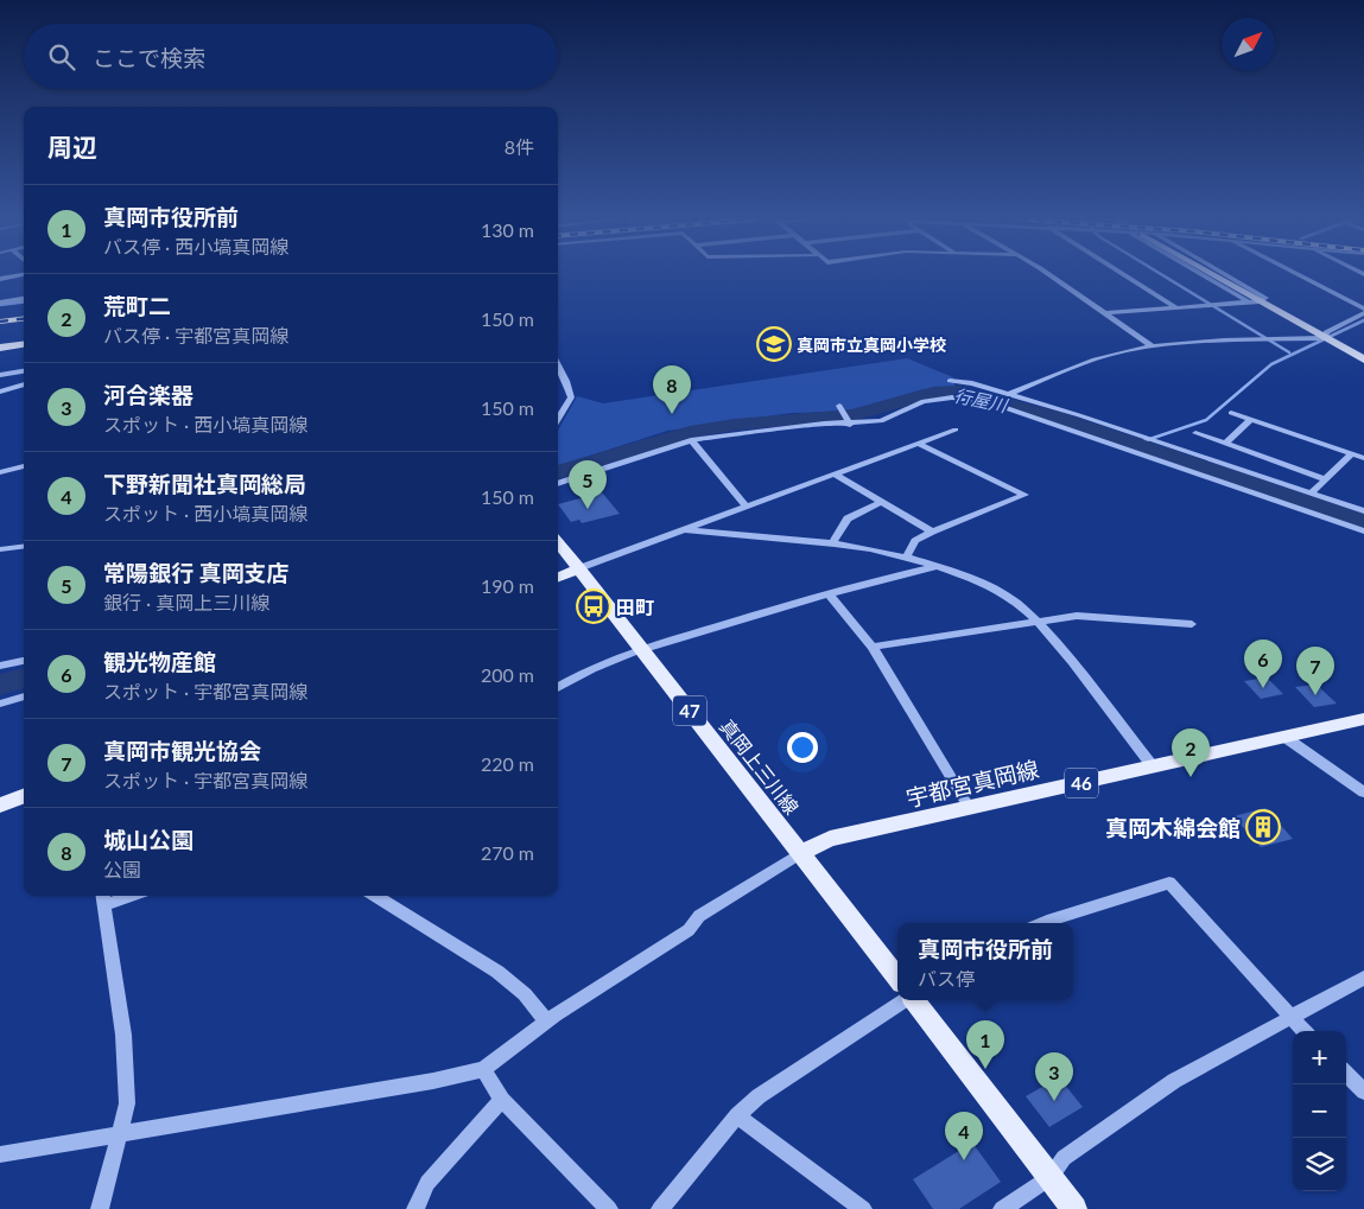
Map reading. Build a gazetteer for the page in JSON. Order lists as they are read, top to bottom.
{
  "streets": {
    "main road": [
      "47",
      "真岡上三川線",
      "宇都宮真岡線",
      "46"
    ]
  },
  "crossings": [
    ["真岡上三川線", "宇都宮真岡線"]
  ],
  "water": ["行屋川"],
  "places": {
    "school or university": ["真岡市立真岡小学校"],
    "bus stop": ["田町"],
    "building": ["真岡木綿会館"]
  },
  "north": "top right",
  "page": {
    "search": "ここで検索",
    "heading": ["周辺", "8件"],
    "list": [
      {
        "mark": "1",
        "name": "真岡市役所前",
        "note": "バス停 · 西小塙真岡線",
        "value": "130 m"
      },
      {
        "mark": "2",
        "name": "荒町二",
        "note": "バス停 · 宇都宮真岡線",
        "value": "150 m"
      },
      {
        "mark": "3",
        "name": "河合楽器",
        "note": "スポット · 西小塙真岡線",
        "value": "150 m"
      },
      {
        "mark": "4",
        "name": "下野新聞社真岡総局",
        "note": "スポット · 西小塙真岡線",
        "value": "150 m"
      },
      {
        "mark": "5",
        "name": "常陽銀行 真岡支店",
        "note": "銀行 · 真岡上三川線",
        "value": "190 m"
      },
      {
        "mark": "6",
        "name": "観光物産館",
        "note": "スポット · 宇都宮真岡線",
        "value": "200 m"
      },
      {
        "mark": "7",
        "name": "真岡市観光協会",
        "note": "スポット · 宇都宮真岡線",
        "value": "220 m"
      },
      {
        "mark": "8",
        "name": "城山公園",
        "note": "公園",
        "value": "270 m"
      }
    ],
    "pins": [
      "8",
      "5",
      "6",
      "7",
      "2",
      "1",
      "3",
      "4"
    ],
    "popup": ["真岡市役所前", "バス停"],
    "map_buttons": ["+", "−"]
  }
}
